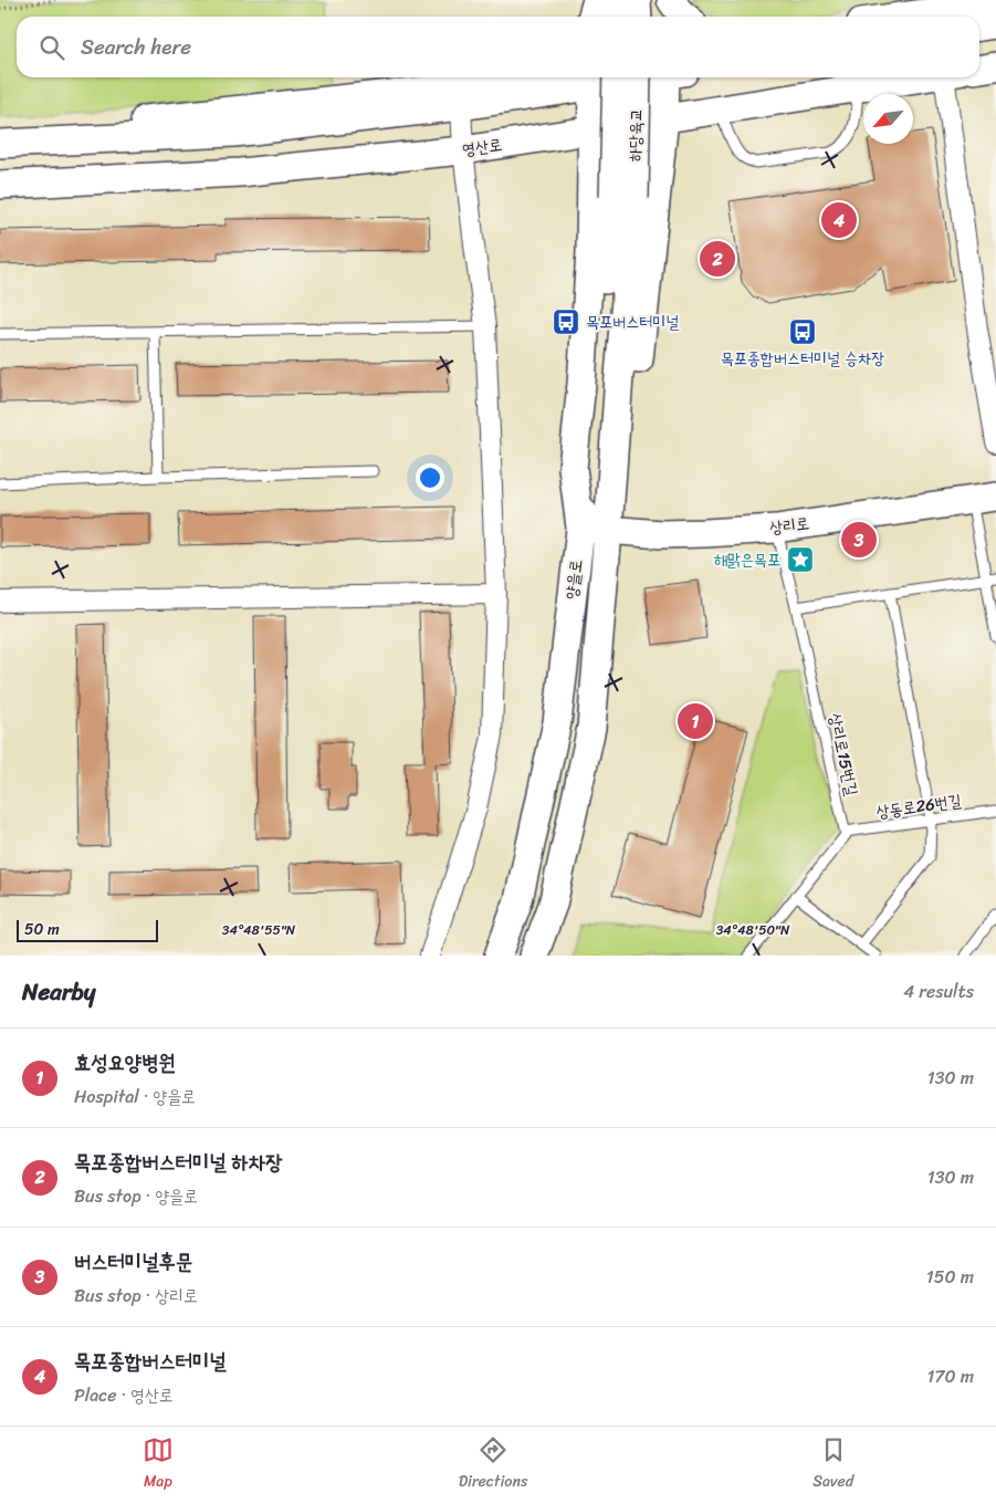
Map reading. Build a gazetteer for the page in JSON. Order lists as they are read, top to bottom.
{
  "streets": {
    "street": [
      "하당육교",
      "영산로",
      "상리로",
      "양을로"
    ],
    "lane": ["상리로15번길", "상동로26번길"]
  },
  "crossings": [
    ["하당육교", "양을로"],
    ["상리로", "양을로"],
    ["상리로", "상리로15번길"],
    ["상리로15번길", "상동로26번길"]
  ],
  "places": {
    "bus stop": ["목포버스터미널", "목포종합버스터미널 승차장"],
    "place": ["해맑은목포"]
  },
  "scale_bar": "50 m",
  "north": "bottom left",
  "page": {
    "search": "Search here",
    "pins": [
      "4",
      "2",
      "3",
      "1"
    ],
    "scale": "50 m",
    "heading": ["Nearby", "4 results"],
    "list": [
      {
        "mark": "1",
        "name": "효성요양병원",
        "note": "Hospital · 양을로",
        "value": "130 m"
      },
      {
        "mark": "2",
        "name": "목포종합버스터미널 하차장",
        "note": "Bus stop · 양을로",
        "value": "130 m"
      },
      {
        "mark": "3",
        "name": "버스터미널후문",
        "note": "Bus stop · 상리로",
        "value": "150 m"
      },
      {
        "mark": "4",
        "name": "목포종합버스터미널",
        "note": "Place · 영산로",
        "value": "170 m"
      }
    ],
    "nav": ["Map", "Directions", "Saved"]
  },
  "coordinates": ["34°48'55\"N", "34°48'50\"N"]
}
